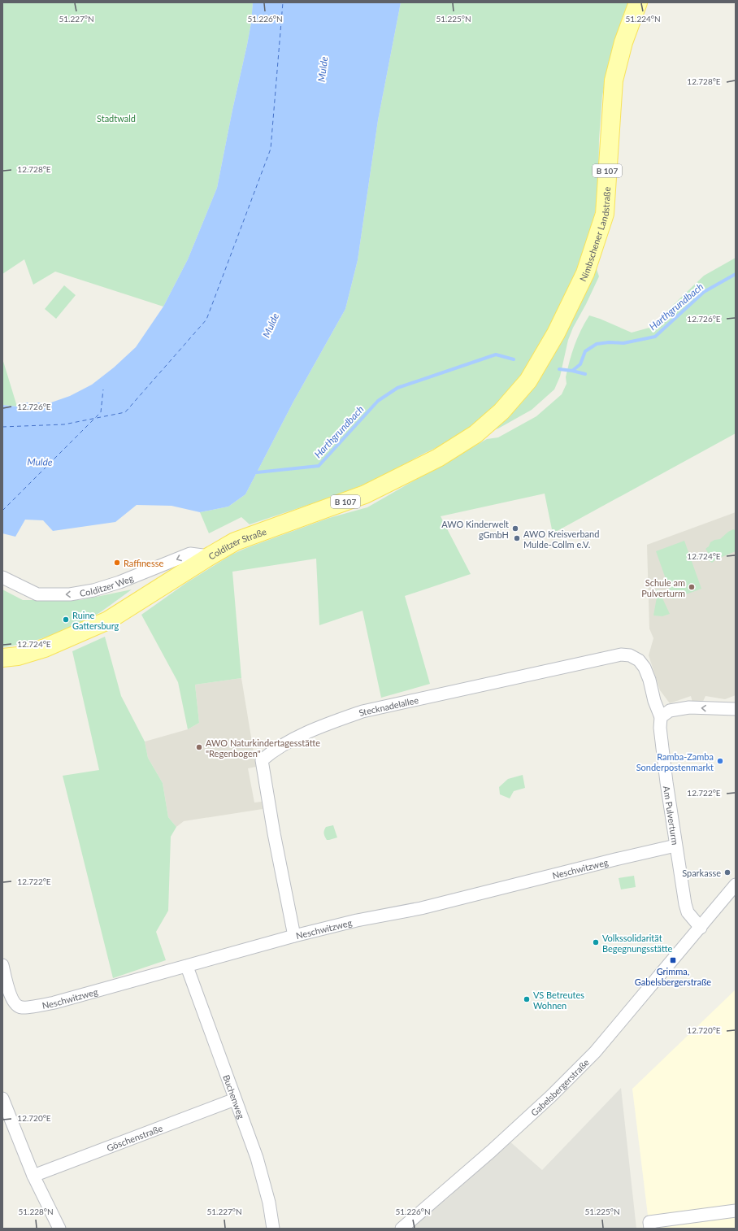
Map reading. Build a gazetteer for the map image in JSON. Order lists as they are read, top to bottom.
{
  "streets": {
    "main road": ["B 107", "Nimbschener Landstraße", "Colditzer Straße"],
    "street": [
      "Colditzer Weg",
      "Stecknadelallee",
      "Am Pulverturm",
      "Neschwitzweg",
      "Gabelsbergerstraße",
      "Buchenweg",
      "Göschenstraße"
    ]
  },
  "crossings": [
    ["Nimbschener Landstraße", "Colditzer Straße"],
    ["Colditzer Straße", "Colditzer Weg"],
    ["Stecknadelallee", "Am Pulverturm"],
    ["Stecknadelallee", "Neschwitzweg"],
    ["Am Pulverturm", "Neschwitzweg"],
    ["Am Pulverturm", "Gabelsbergerstraße"],
    ["Neschwitzweg", "Buchenweg"],
    ["Buchenweg", "Göschenstraße"]
  ],
  "one_way": ["Colditzer Weg"],
  "water": ["Mulde", "Harthgrundbach"],
  "parks": ["Stadtwald"],
  "places": {
    "other": [
      "AWO Kinderwelt gGmbH",
      "AWO Kreisverband Mulde-Collm e.V.",
      "Raffinesse",
      "Schule am Pulverturm",
      "Ruine Gattersburg",
      "AWO Naturkindertagesstätte \"Regenbogen\"",
      "Ramba-Zamba Sonderpostenmarkt",
      "Sparkasse",
      "Volkssolidarität Begegnungsstätte",
      "VS Betreutes Wohnen"
    ],
    "transit": ["Grimma, Gabelsbergerstraße"]
  },
  "coordinates": [
    "51.227°N",
    "51.226°N",
    "51.225°N",
    "51.224°N",
    "12.728°E",
    "12.726°E",
    "12.724°E",
    "12.722°E",
    "12.720°E",
    "51.228°N"
  ]
}
